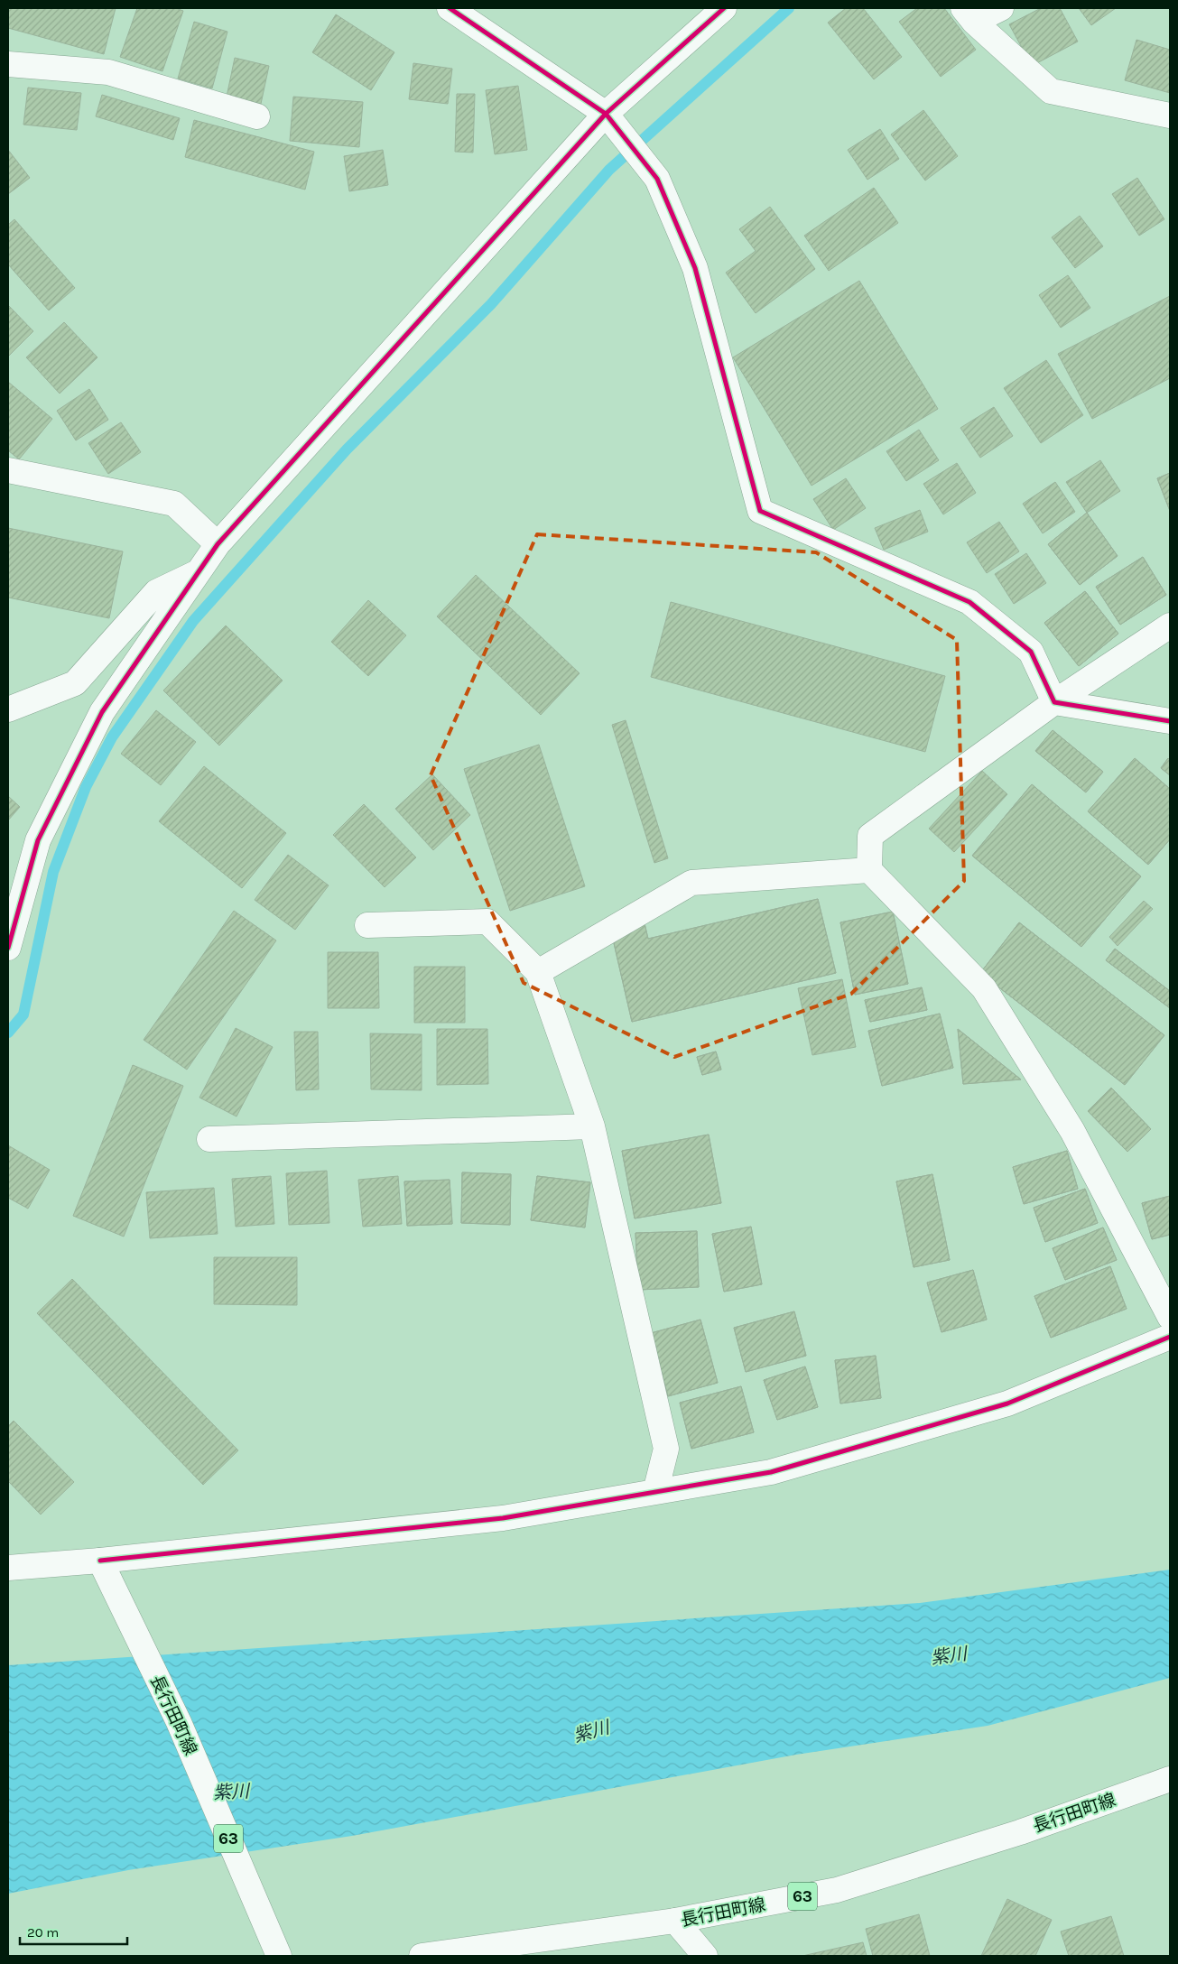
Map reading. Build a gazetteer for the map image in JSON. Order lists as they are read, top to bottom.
{
  "streets": {
    "street": ["長行田町線", "63"]
  },
  "water": ["紫川"],
  "scale_bar": "20 m"
}
